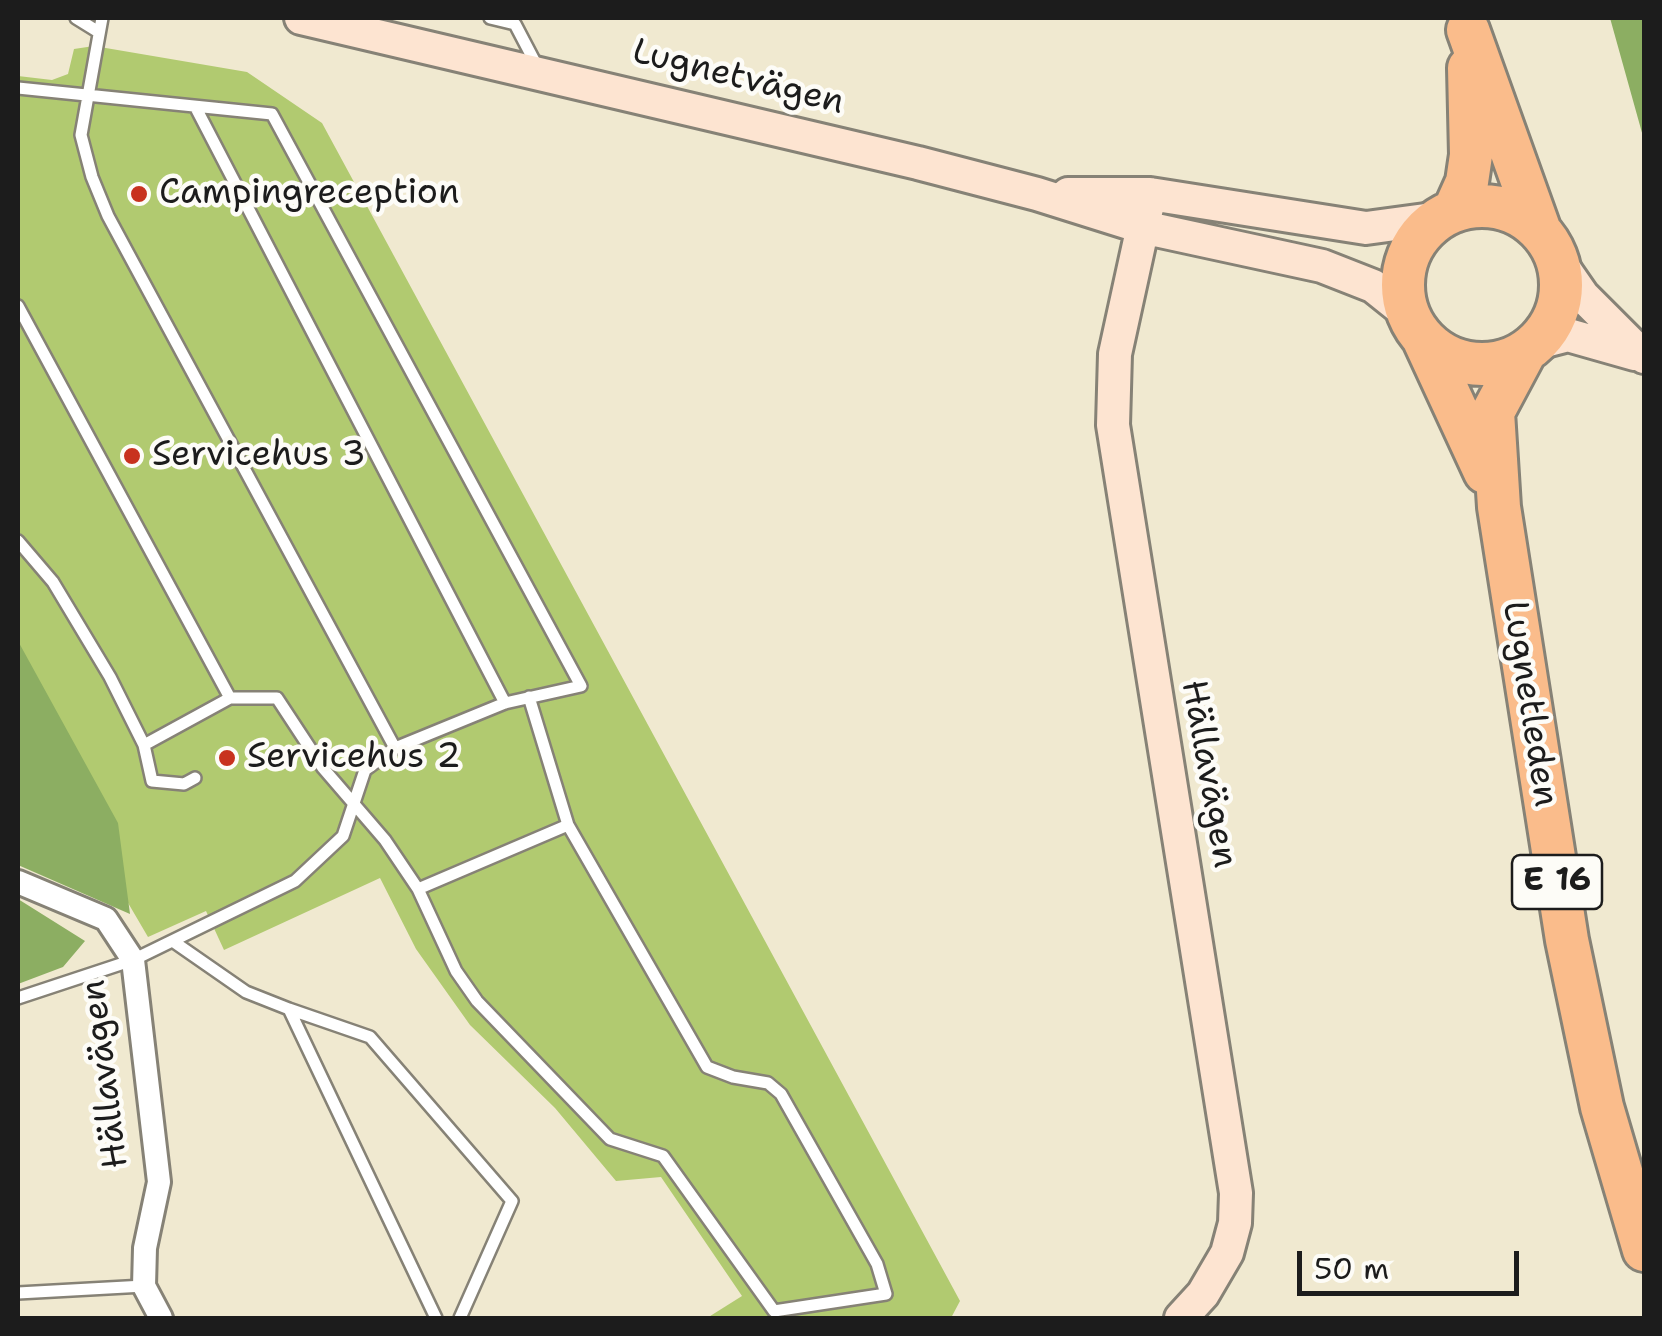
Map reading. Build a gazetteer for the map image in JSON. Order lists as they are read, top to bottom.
{
  "streets": {
    "highway": ["Lugnetleden", "E 16"],
    "street": ["Lugnetvägen", "Hällavägen"]
  },
  "crossings": [
    ["Lugnetvägen", "Lugnetleden"],
    ["Lugnetvägen", "Hällavägen"],
    ["Lugnetvägen", "E 16"],
    ["Lugnetleden", "E 16"]
  ],
  "places": ["Campingreception", "Servicehus 3", "Servicehus 2"],
  "scale_bar": "50 m"
}
